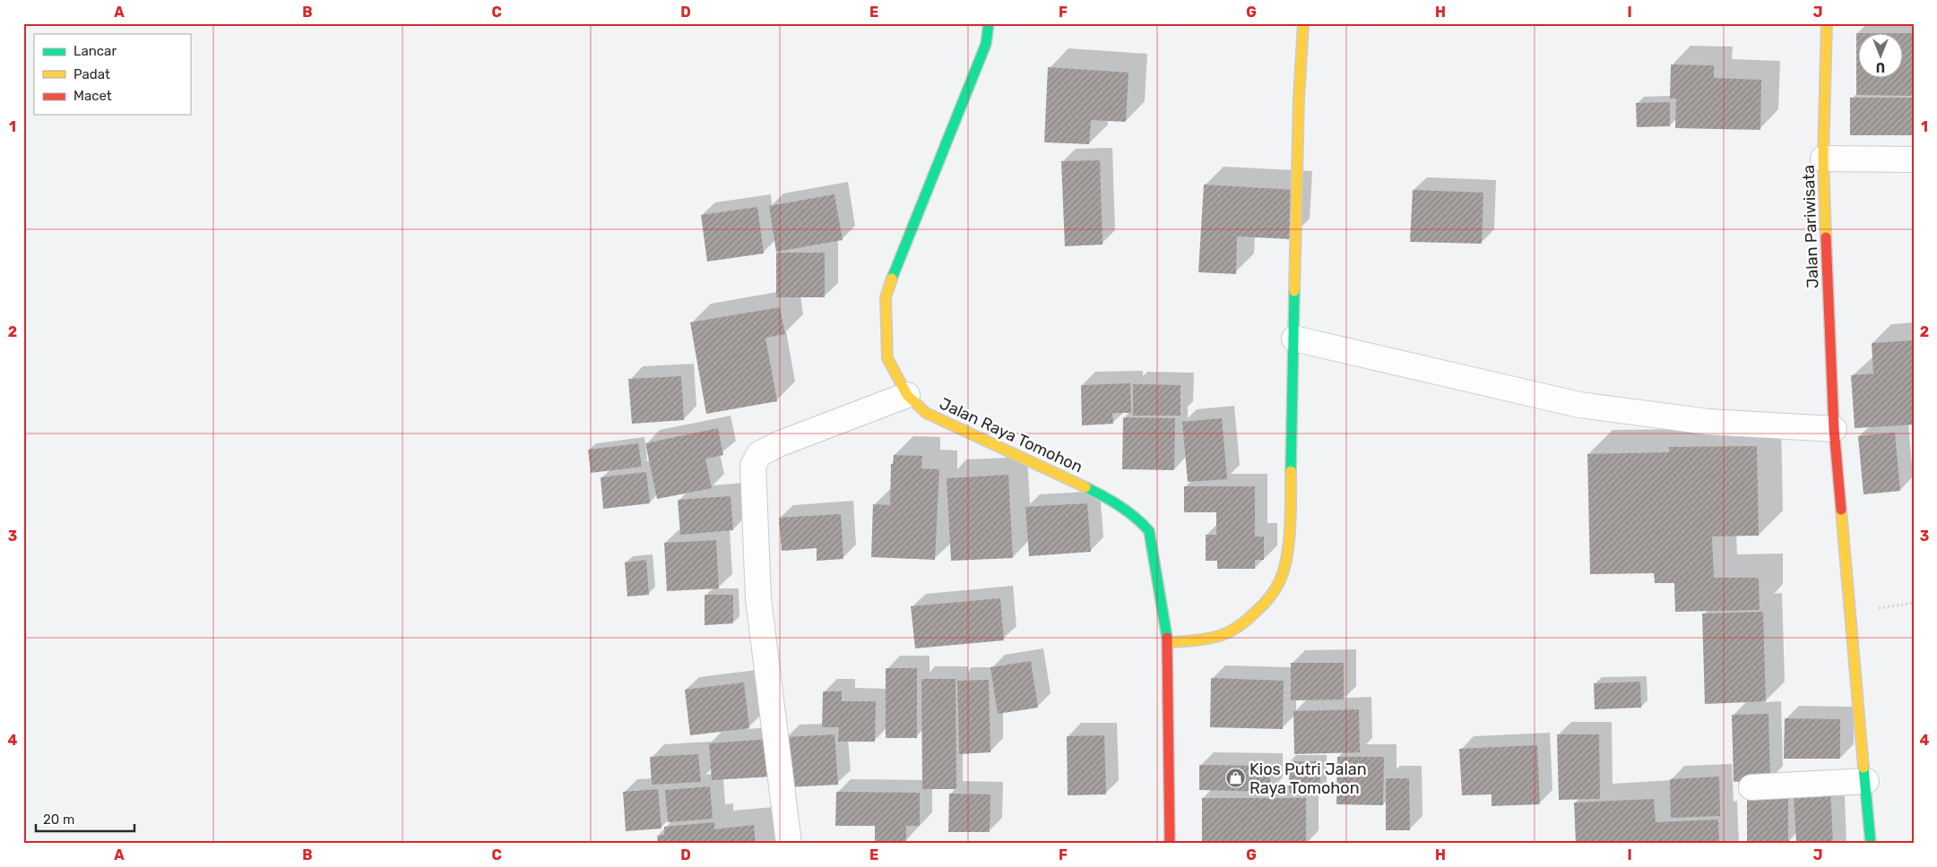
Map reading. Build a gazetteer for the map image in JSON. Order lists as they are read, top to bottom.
{
  "streets": {
    "main road": ["Jalan Pariwisata", "Jalan Raya Tomohon"]
  },
  "places": {
    "shop": ["Kios Putri Jalan Raya Tomohon"]
  },
  "legend": ["Lancar", "Padat", "Macet"],
  "scale_bar": "20 m",
  "north": "bottom",
  "grid": {
    "columns": [
      "A",
      "B",
      "C",
      "D",
      "E",
      "F",
      "G",
      "H",
      "I",
      "J"
    ],
    "rows": [
      "1",
      "2",
      "3",
      "4"
    ]
  }
}
